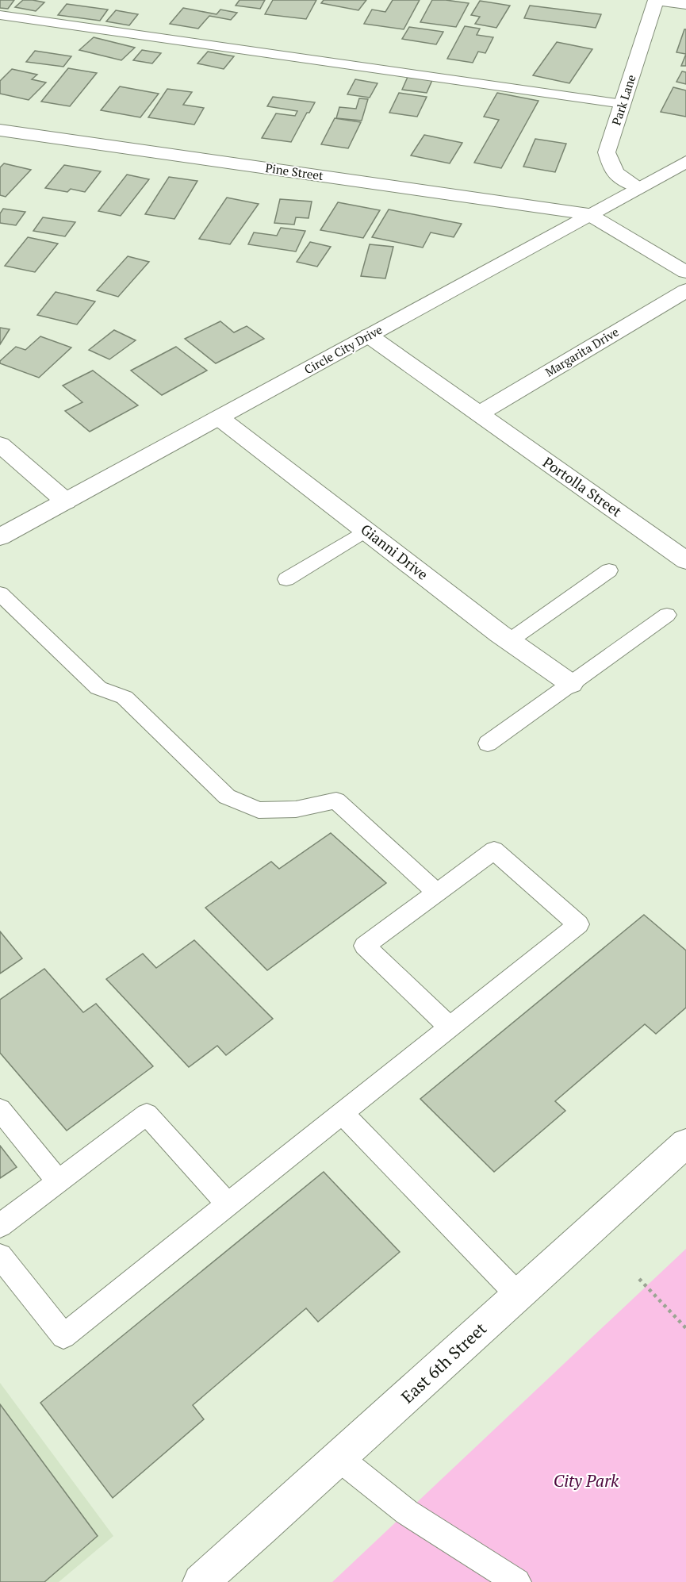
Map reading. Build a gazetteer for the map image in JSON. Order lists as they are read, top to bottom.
{
  "streets": {
    "street": [
      "Park Lane",
      "Pine Street",
      "Circle City Drive",
      "Margarita Drive",
      "Portolla Street",
      "Gianni Drive",
      "East 6th Street"
    ]
  },
  "crossings": [
    ["Park Lane", "Circle City Drive"],
    ["Pine Street", "Circle City Drive"],
    ["Circle City Drive", "Portolla Street"],
    ["Circle City Drive", "Gianni Drive"],
    ["Margarita Drive", "Portolla Street"]
  ],
  "parks": ["City Park"]
}
